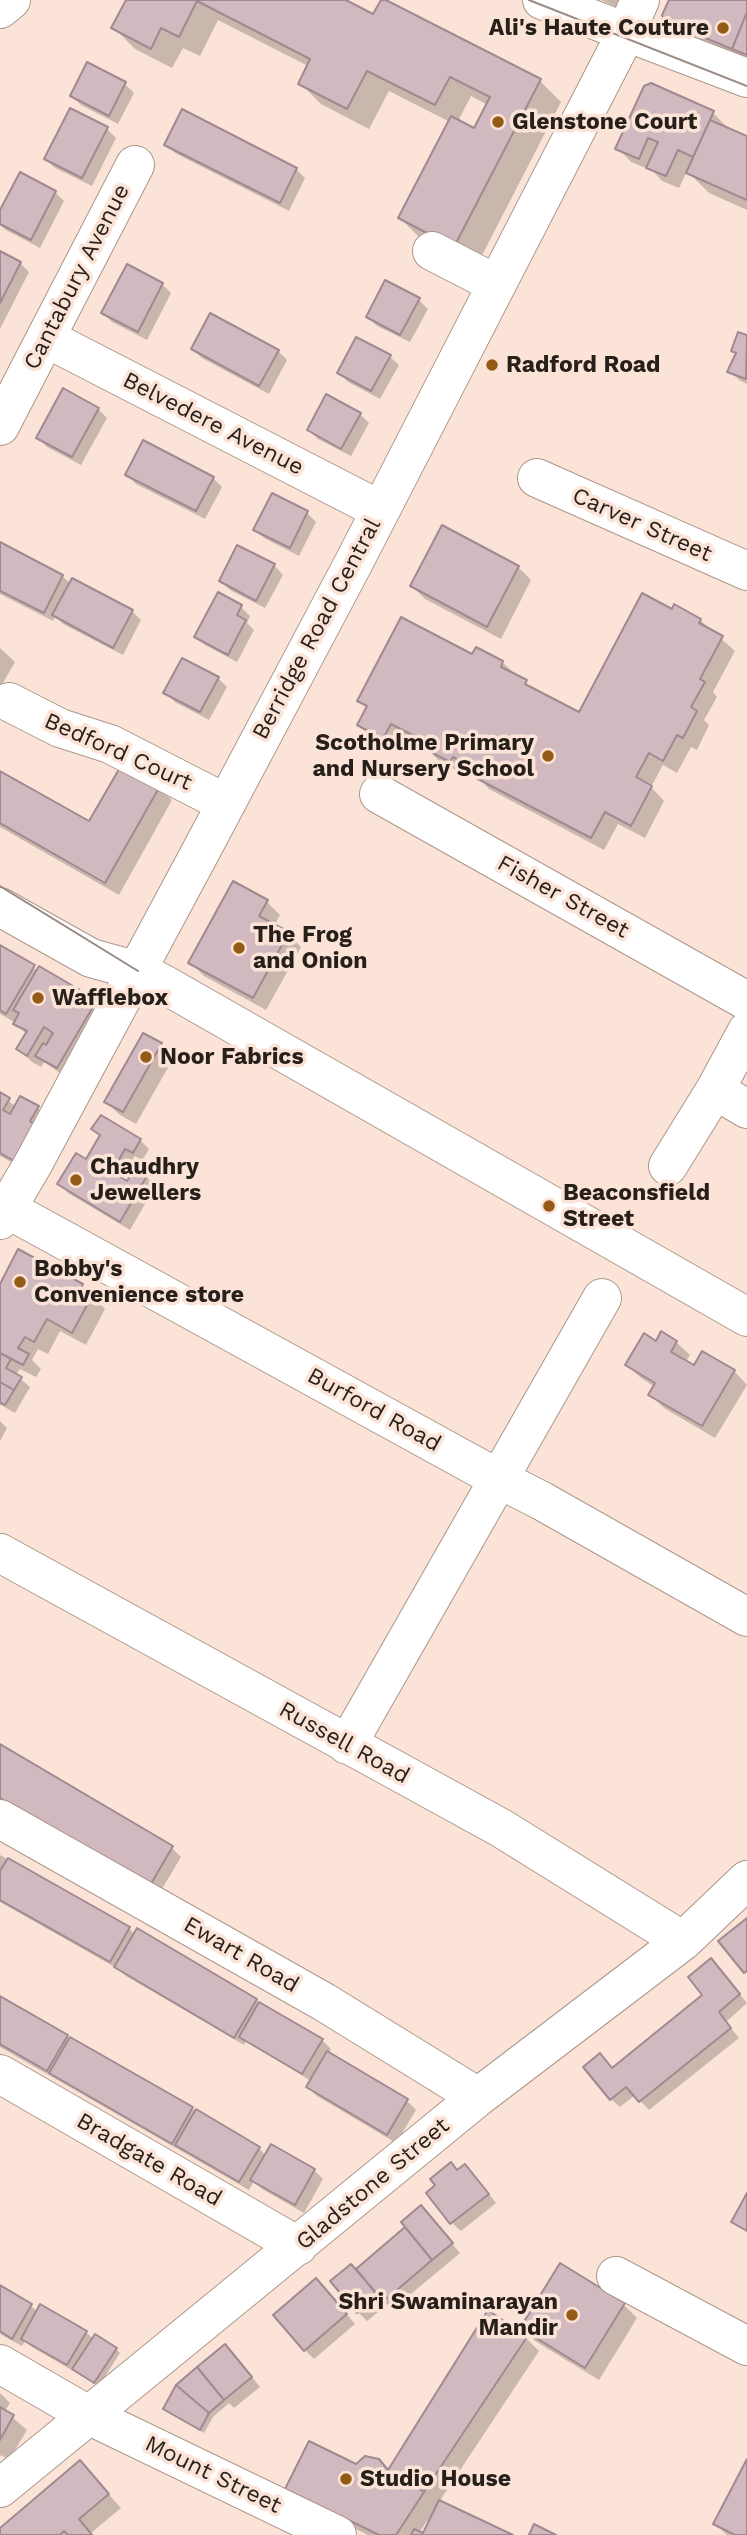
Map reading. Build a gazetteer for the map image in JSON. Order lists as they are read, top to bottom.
{
  "streets": {
    "street": [
      "Cantabury Avenue",
      "Belvedere Avenue",
      "Carver Street",
      "Berridge Road Central",
      "Bedford Court",
      "Fisher Street",
      "Burford Road",
      "Russell Road",
      "Ewart Road",
      "Bradgate Road",
      "Gladstone Street",
      "Mount Street"
    ]
  },
  "crossings": [
    ["Cantabury Avenue", "Belvedere Avenue"],
    ["Belvedere Avenue", "Berridge Road Central"],
    ["Berridge Road Central", "Bedford Court"],
    ["Berridge Road Central", "Burford Road"],
    ["Russell Road", "Gladstone Street"],
    ["Ewart Road", "Gladstone Street"],
    ["Bradgate Road", "Gladstone Street"],
    ["Gladstone Street", "Mount Street"]
  ],
  "places": [
    "Ali's Haute Couture",
    "Glenstone Court",
    "Radford Road",
    "Scotholme Primary and Nursery School",
    "The Frog and Onion",
    "Wafflebox",
    "Noor Fabrics",
    "Chaudhry Jewellers",
    "Beaconsfield Street",
    "Bobby's Convenience store",
    "Shri Swaminarayan Mandir",
    "Studio House"
  ]
}
